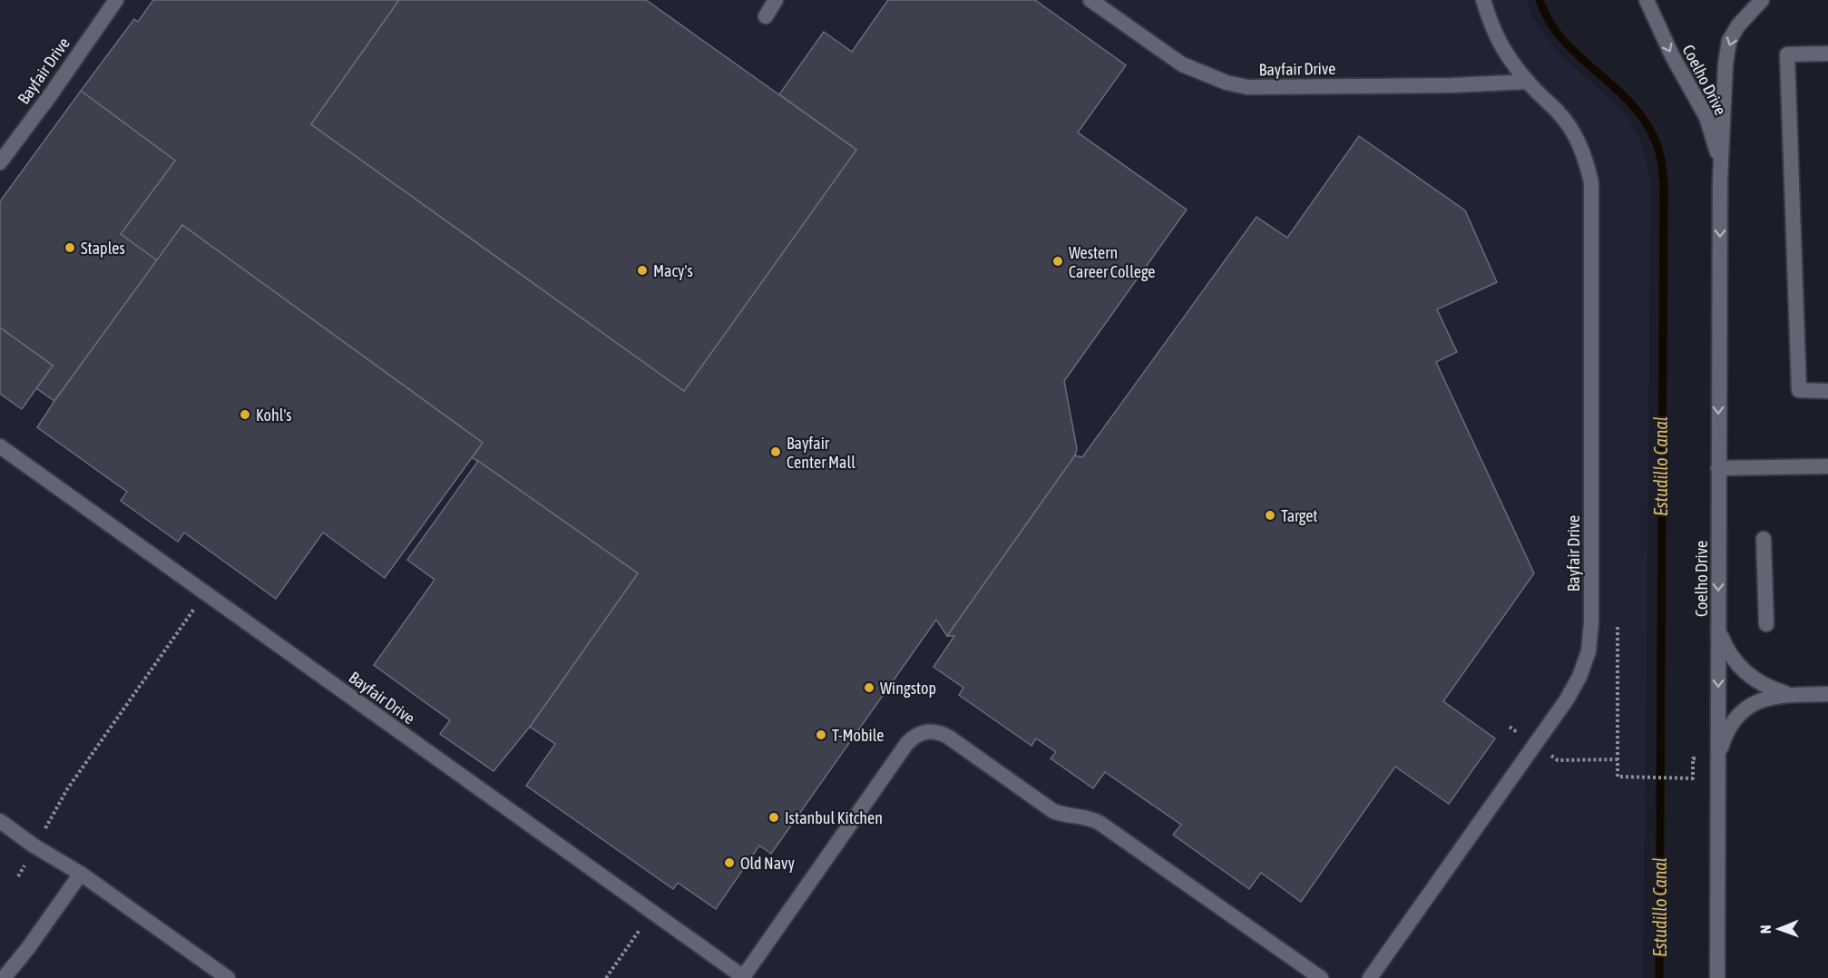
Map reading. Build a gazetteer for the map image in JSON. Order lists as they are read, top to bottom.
{
  "streets": {
    "lane": ["Bayfair Drive", "Coelho Drive"]
  },
  "one_way": ["Coelho Drive"],
  "water": ["Estudillo Canal"],
  "places": [
    "Staples",
    "Western Career College",
    "Macy's",
    "Kohl's",
    "Bayfair Center Mall",
    "Target",
    "Wingstop",
    "T-Mobile",
    "Istanbul Kitchen",
    "Old Navy"
  ],
  "north": "left"
}
